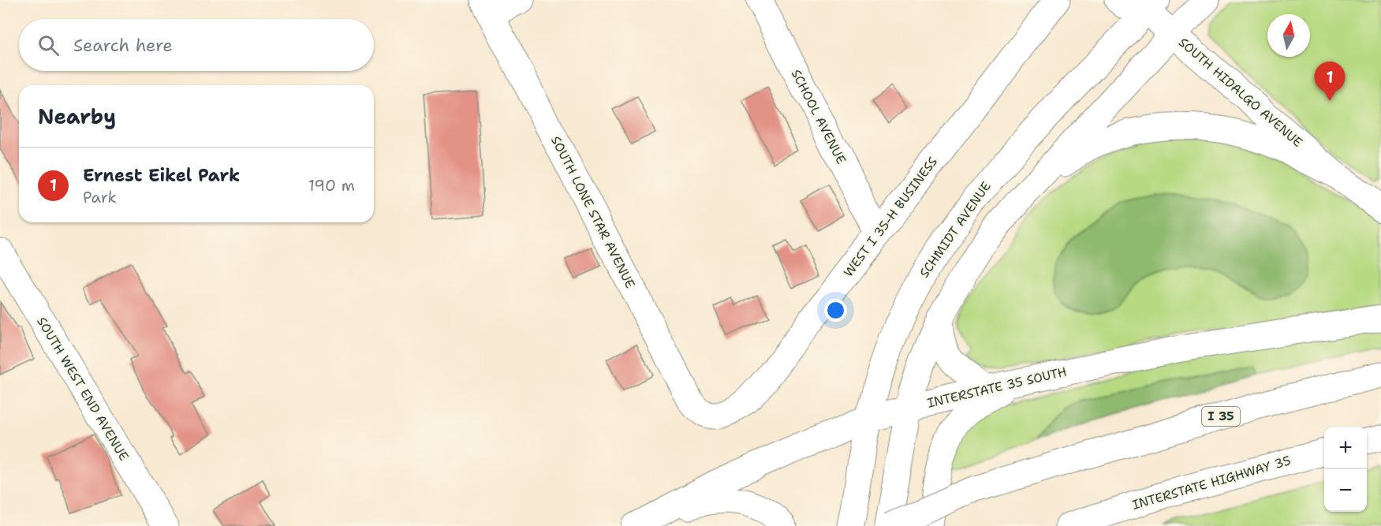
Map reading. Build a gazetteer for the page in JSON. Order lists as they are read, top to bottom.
{
  "streets": {
    "main road": [
      "SOUTH HIDALGO AVENUE",
      "SCHOOL AVENUE",
      "SOUTH LONE STAR AVENUE",
      "WEST I 35-H BUSINESS",
      "SCHMIDT AVENUE",
      "INTERSTATE 35 SOUTH",
      "SOUTH WEST END AVENUE",
      "I 35",
      "INTERSTATE HIGHWAY 35"
    ]
  },
  "crossings": [
    ["SOUTH HIDALGO AVENUE", "SCHMIDT AVENUE"],
    ["SCHOOL AVENUE", "WEST I 35-H BUSINESS"],
    ["SOUTH LONE STAR AVENUE", "WEST I 35-H BUSINESS"],
    ["SCHMIDT AVENUE", "INTERSTATE 35 SOUTH"]
  ],
  "north": "top",
  "page": {
    "search": "Search here",
    "pins": "1",
    "heading": "Nearby",
    "list": [
      {
        "mark": "1",
        "name": "Ernest Eikel Park",
        "note": "Park",
        "value": "190 m"
      }
    ],
    "map_buttons": ["+", "−"]
  }
}
